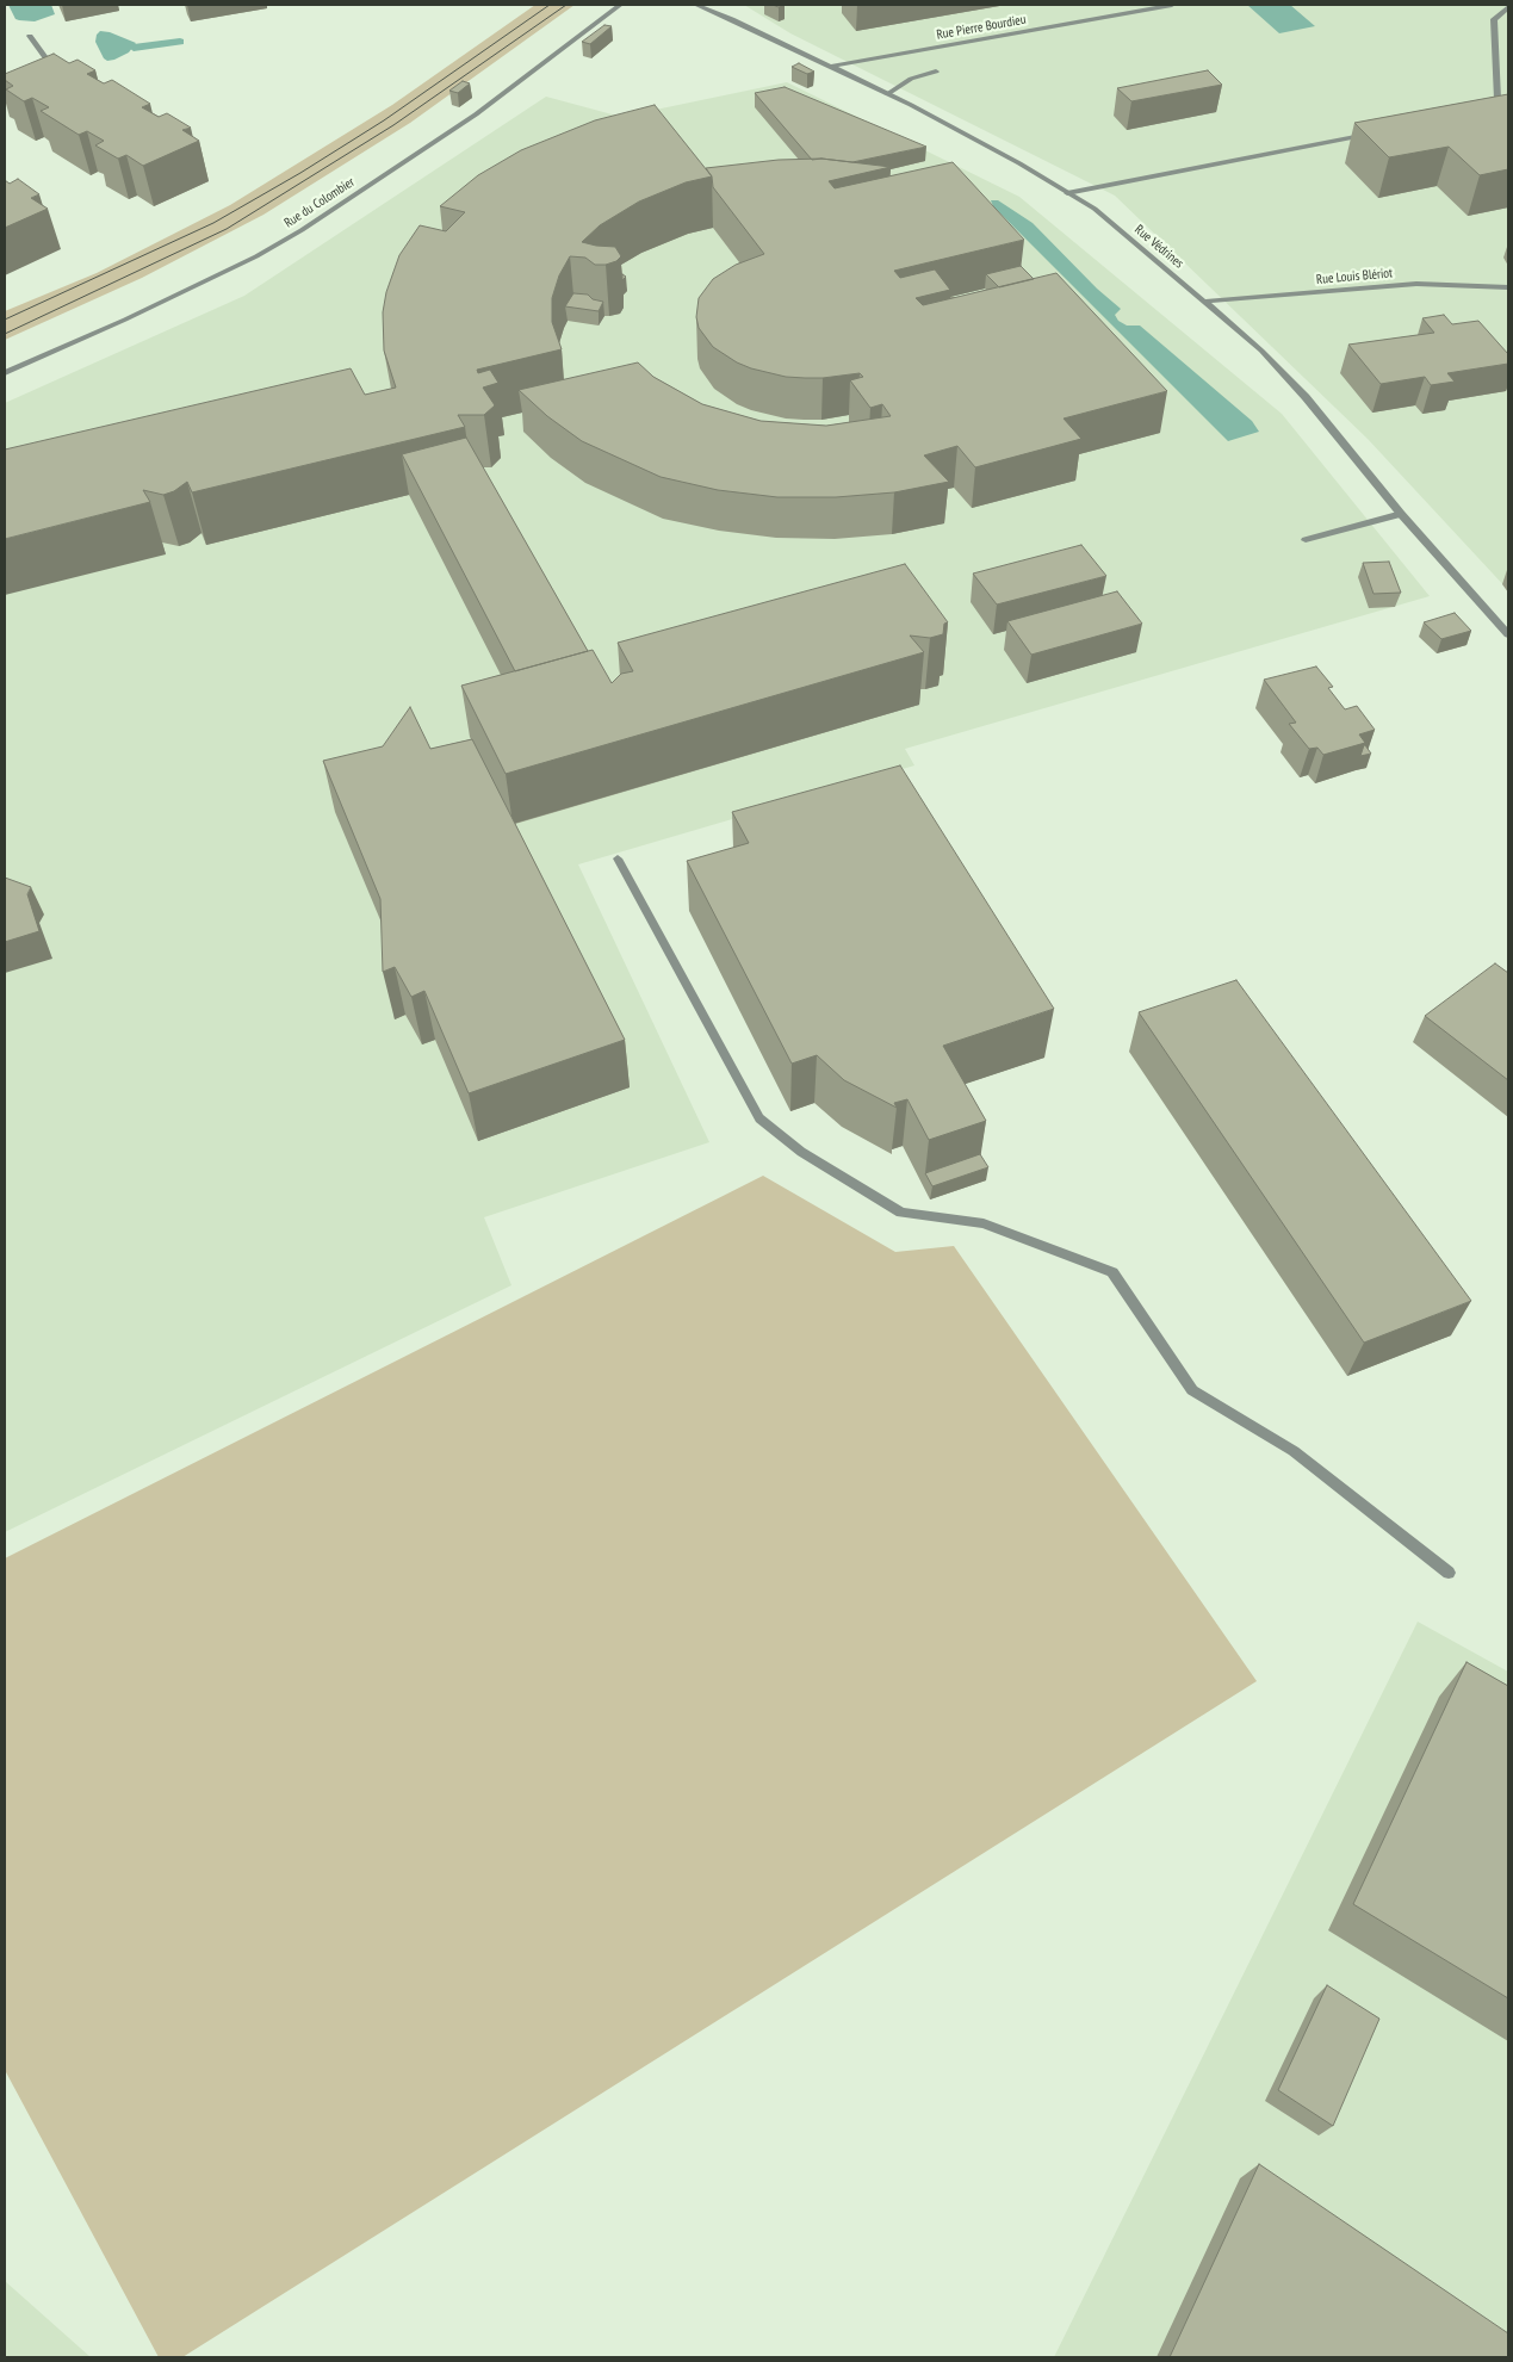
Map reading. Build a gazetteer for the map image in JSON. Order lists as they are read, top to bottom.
{
  "streets": {
    "street": [
      "Rue Pierre Bourdieu",
      "Rue du Colombier",
      "Rue Védrines",
      "Rue Louis Blériot"
    ]
  },
  "crossings": [
    ["Rue Pierre Bourdieu", "Rue Védrines"],
    ["Rue Védrines", "Rue Louis Blériot"]
  ]
}
